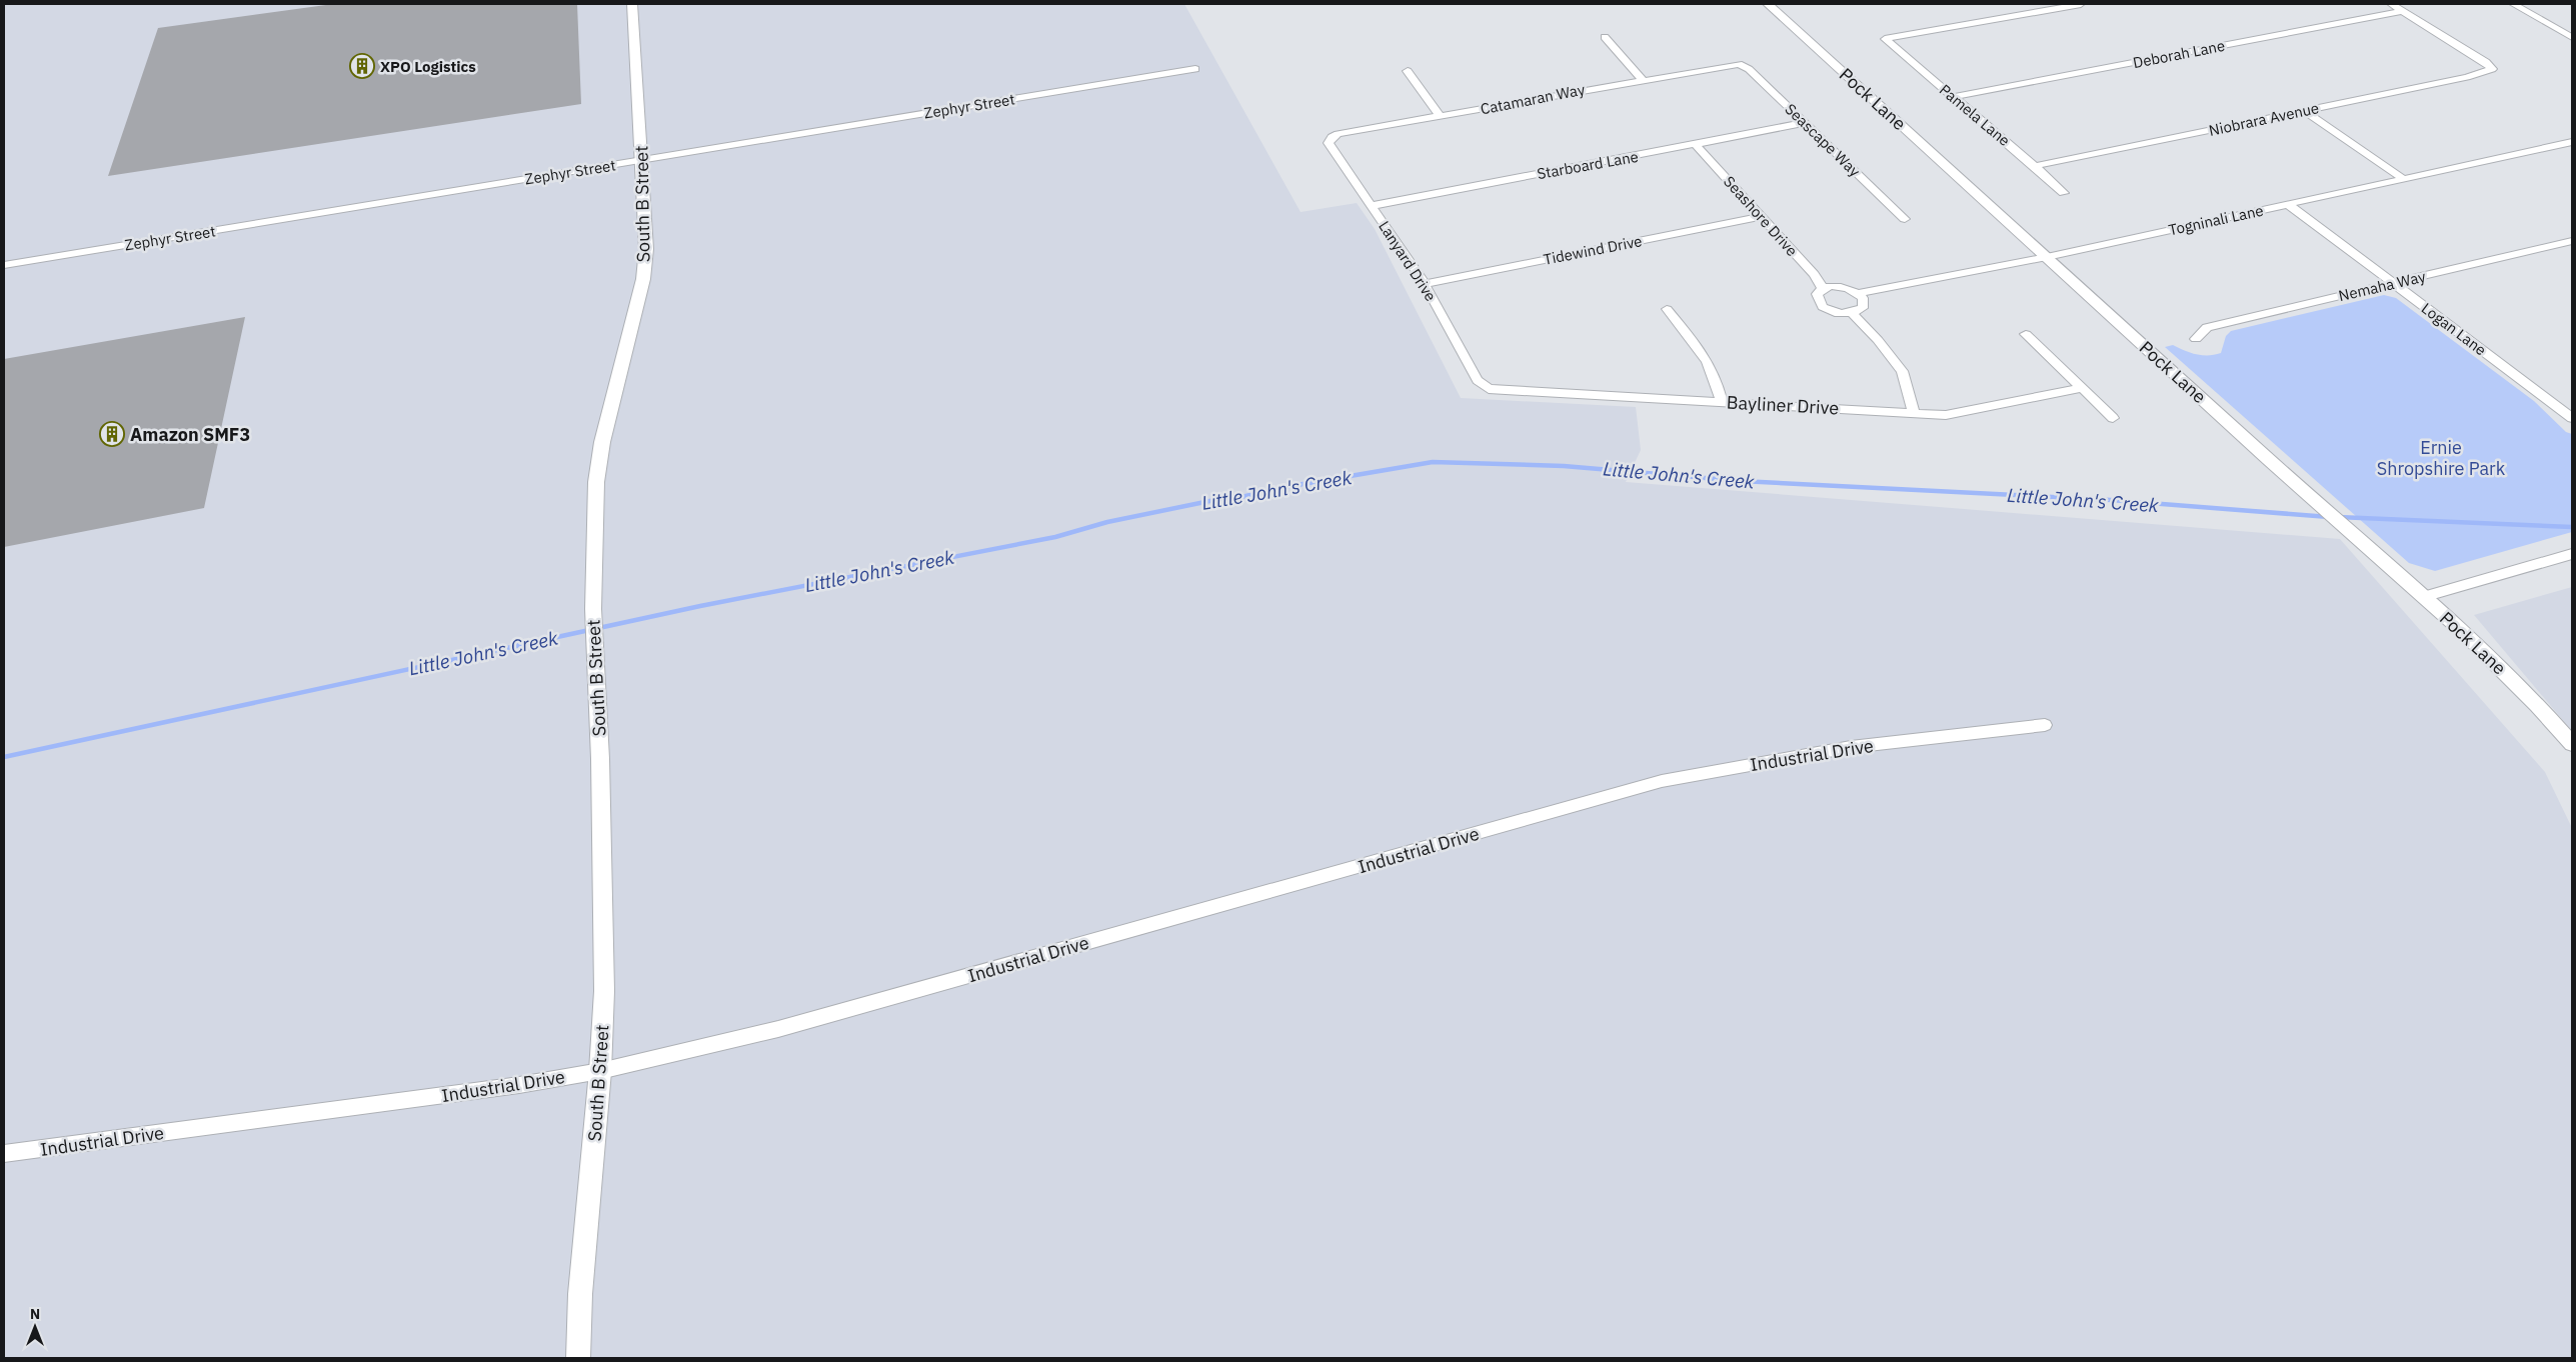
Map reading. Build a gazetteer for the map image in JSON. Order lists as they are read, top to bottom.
{
  "streets": {
    "street": [
      "Deborah Lane",
      "Catamaran Way",
      "Pock Lane",
      "Zephyr Street",
      "Pamela Lane",
      "Niobrara Avenue",
      "Seascape Way",
      "Starboard Lane",
      "South B Street",
      "Seashore Drive",
      "Togninali Lane",
      "Tidewind Drive",
      "Lanyard Drive",
      "Nemaha Way",
      "Logan Lane",
      "Bayliner Drive",
      "Industrial Drive"
    ]
  },
  "crossings": [
    ["Deborah Lane", "Pamela Lane"],
    ["Deborah Lane", "Niobrara Avenue"],
    ["Catamaran Way", "Seascape Way"],
    ["Catamaran Way", "Lanyard Drive"],
    ["Pock Lane", "Togninali Lane"],
    ["Zephyr Street", "South B Street"],
    ["Pamela Lane", "Niobrara Avenue"],
    ["Seascape Way", "Starboard Lane"],
    ["Starboard Lane", "Seashore Drive"],
    ["Starboard Lane", "Lanyard Drive"],
    ["South B Street", "Industrial Drive"],
    ["Seashore Drive", "Tidewind Drive"],
    ["Togninali Lane", "Logan Lane"],
    ["Tidewind Drive", "Lanyard Drive"],
    ["Lanyard Drive", "Bayliner Drive"],
    ["Nemaha Way", "Logan Lane"]
  ],
  "water": ["Little John's Creek"],
  "parks": ["Ernie Shropshire Park"],
  "places": {
    "building": ["XPO Logistics", "Amazon SMF3"]
  },
  "north": "top"
}
